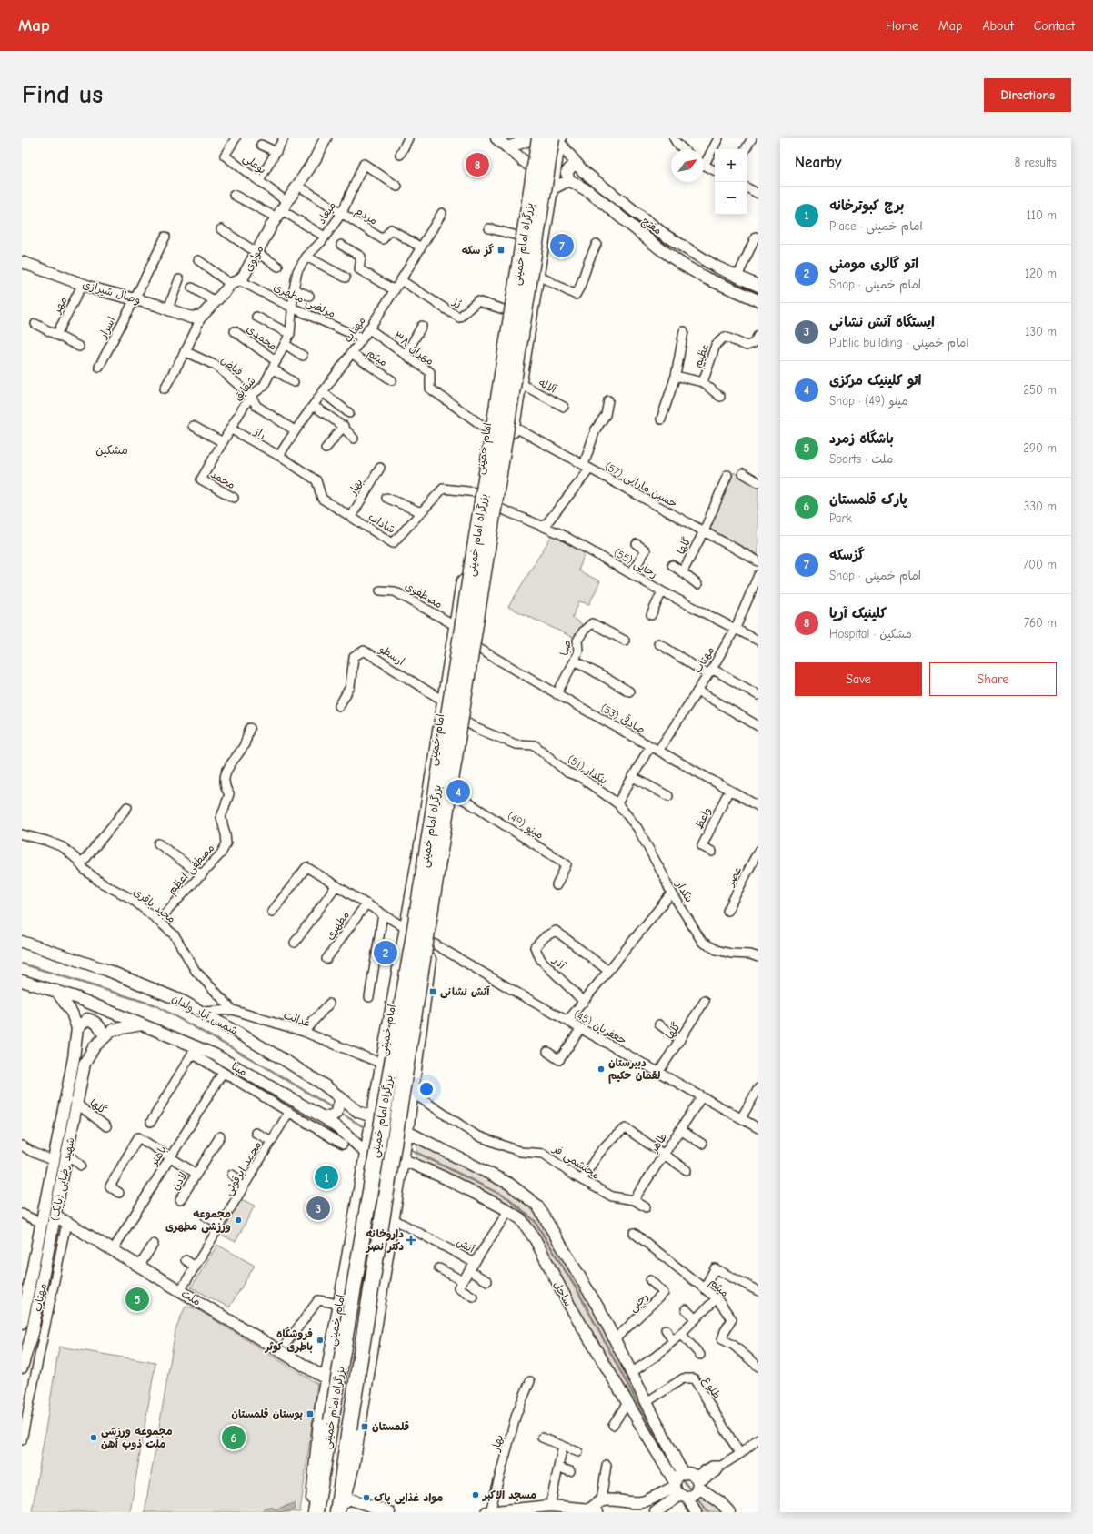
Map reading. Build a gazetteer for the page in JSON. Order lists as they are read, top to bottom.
{
  "streets": {
    "highway": ["بزرگراه امام خمینی"],
    "main road": [
      "مفتح",
      "مولوی",
      "وصال شیرازی",
      "امام خمینی",
      "شمس آباد ولدان",
      "شهید رضایی (بابک)",
      "ساحل",
      "ملت"
    ],
    "street": [
      "بوعلی",
      "میعاد",
      "مردم",
      "مرتضی مطهری",
      "رُز",
      "مهر",
      "اسرار",
      "مهتاب",
      "محمدی",
      "مهران ۳۸",
      "عظیم",
      "میثم",
      "فیاض",
      "آلاله",
      "شقایق",
      "راز",
      "محمد",
      "حسین مارانی (57)",
      "بهار",
      "شاداب",
      "گلها",
      "رجایی (55)",
      "مصطفوی",
      "صبا",
      "ارسطو",
      "صادقی (53)",
      "بنکدار (51)",
      "واعظ",
      "مینو (49)",
      "مصطفی اعظم",
      "عصر",
      "بنکدار",
      "مجید باقری",
      "مطهری",
      "آذر",
      "عدالت",
      "جعفریان (45)",
      "مینا",
      "طاهر",
      "باهنر",
      "محتشمی فر",
      "محمد ابرقوئی",
      "لادن",
      "آتش",
      "رجبی",
      "طلوع"
    ]
  },
  "crossings": [
    ["بوعلی", "مولوی"],
    ["میعاد", "مردم"],
    ["میعاد", "مرتضی مطهری"],
    ["میعاد", "شقایق"],
    ["مردم", "مولوی"],
    ["مردم", "مهتاب"],
    ["مفتح", "بزرگراه امام خمینی"],
    ["بزرگراه امام خمینی", "امام خمینی"],
    ["مولوی", "وصال شیرازی"],
    ["مولوی", "مرتضی مطهری"],
    ["مولوی", "فیاض"],
    ["وصال شیرازی", "مهر"],
    ["وصال شیرازی", "اسرار"],
    ["مرتضی مطهری", "مهتاب"],
    ["مرتضی مطهری", "شقایق"],
    ["رُز", "مهتاب"],
    ["رُز", "امام خمینی"],
    ["مهتاب", "مهران ۳۸"],
    ["مهتاب", "میثم"],
    ["مهتاب", "فیاض"],
    ["مهتاب", "راز"],
    ["مهتاب", "شاداب"],
    ["مهتاب", "رجایی (55)"],
    ["مهتاب", "صادقی (53)"],
    ["مهتاب", "ملت"],
    ["محمدی", "شقایق"],
    ["مهران ۳۸", "امام خمینی"],
    ["فیاض", "شقایق"],
    ["شقایق", "راز"],
    ["شقایق", "محمد"],
    ["راز", "شاداب"],
    ["امام خمینی", "شاداب"],
    ["امام خمینی", "مصطفوی"],
    ["امام خمینی", "ارسطو"],
    ["امام خمینی", "شمس آباد ولدان"],
    ["امام خمینی", "عدالت"],
    ["امام خمینی", "ملت"],
    ["حسین مارانی (57)", "گلها"],
    ["بهار", "شاداب"],
    ["گلها", "جعفریان (45)"],
    ["گلها", "شهید رضایی (بابک)"],
    ["صبا", "صادقی (53)"],
    ["صادقی (53)", "واعظ"],
    ["بنکدار (51)", "بنکدار"],
    ["مصطفی اعظم", "مجید باقری"],
    ["مجید باقری", "عدالت"],
    ["شمس آباد ولدان", "عدالت"],
    ["جعفریان (45)", "طاهر"],
    ["مینا", "باهنر"],
    ["مینا", "محمد ابرقوئی"],
    ["طاهر", "محتشمی فر"],
    ["باهنر", "ملت"],
    ["محمد ابرقوئی", "ملت"],
    ["شهید رضایی (بابک)", "ملت"],
    ["آتش", "ساحل"]
  ],
  "districts": ["مشکین"],
  "places": {
    "transit": [
      "گز سکه",
      "آتش نشانی",
      "بوستان قلمستان",
      "قلمستان"
    ],
    "other": [
      "دبیرستان لقمان حکیم",
      "مجموعه ورزشی مطهری",
      "فروشگاه باطری کوثر",
      "مجموعه ورزشی ملت ذوب آهن",
      "مسجد الاکبر",
      "مواد غذایی پاک"
    ],
    "health": ["داروخانه دکتر نصر"]
  },
  "north": "top right",
  "page": {
    "header": "Map",
    "nav": [
      "Home",
      "Map",
      "About",
      "Contact"
    ],
    "buttons": [
      "Directions",
      ["Save", "Share"]
    ],
    "title": "Find us",
    "heading": ["Nearby", "8 results"],
    "map_buttons": ["+", "−"],
    "pins": [
      "8",
      "7",
      "4",
      "2",
      "1",
      "3",
      "5",
      "6"
    ],
    "list": [
      {
        "mark": "1",
        "name": "برج کبوترخانه",
        "note": "Place · امام خمینی",
        "value": "110 m"
      },
      {
        "mark": "2",
        "name": "اتو گالری مومنی",
        "note": "Shop · امام خمینی",
        "value": "120 m"
      },
      {
        "mark": "3",
        "name": "ایستگاه آتش نشانی",
        "note": "Public building · امام خمینی",
        "value": "130 m"
      },
      {
        "mark": "4",
        "name": "اتو کلینیک مرکزی",
        "note": "Shop · مینو (49)",
        "value": "250 m"
      },
      {
        "mark": "5",
        "name": "باشگاه زمرد",
        "note": "Sports · ملت",
        "value": "290 m"
      },
      {
        "mark": "6",
        "name": "پارک قلمستان",
        "note": "Park",
        "value": "330 m"
      },
      {
        "mark": "7",
        "name": "گزسکه",
        "note": "Shop · امام خمینی",
        "value": "700 m"
      },
      {
        "mark": "8",
        "name": "کلینیک آریا",
        "note": "Hospital · مشکین",
        "value": "760 m"
      }
    ]
  }
}
